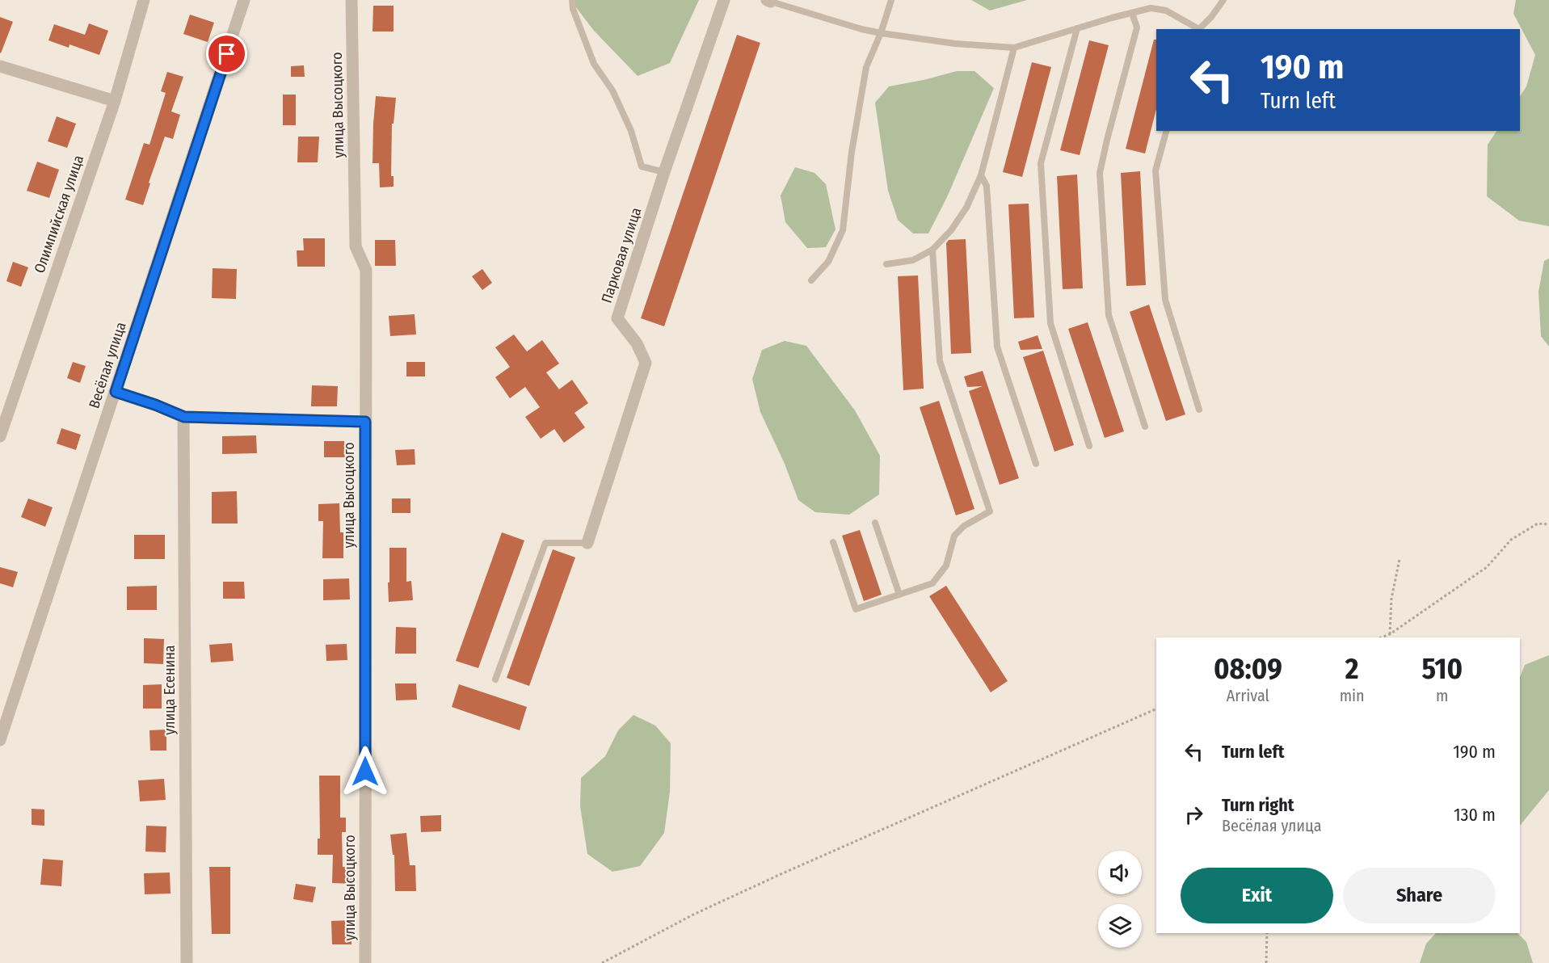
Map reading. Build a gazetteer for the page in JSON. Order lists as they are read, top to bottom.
{
  "streets": {
    "street": [
      "улица Высоцкого",
      "Олимпийская улица",
      "Парковая улица",
      "Весёлая улица",
      "улица Есенина"
    ]
  },
  "page": {
    "turn": ["190 m", "Turn left"],
    "eta": [
      "08:09",
      "Arrival",
      "2",
      "min",
      "510",
      "m"
    ],
    "list": [
      {
        "name": "Turn left",
        "value": "190 m"
      },
      {
        "name": "Turn right",
        "note": "Весёлая улица",
        "value": "130 m"
      }
    ],
    "buttons": ["Exit", "Share"]
  }
}
